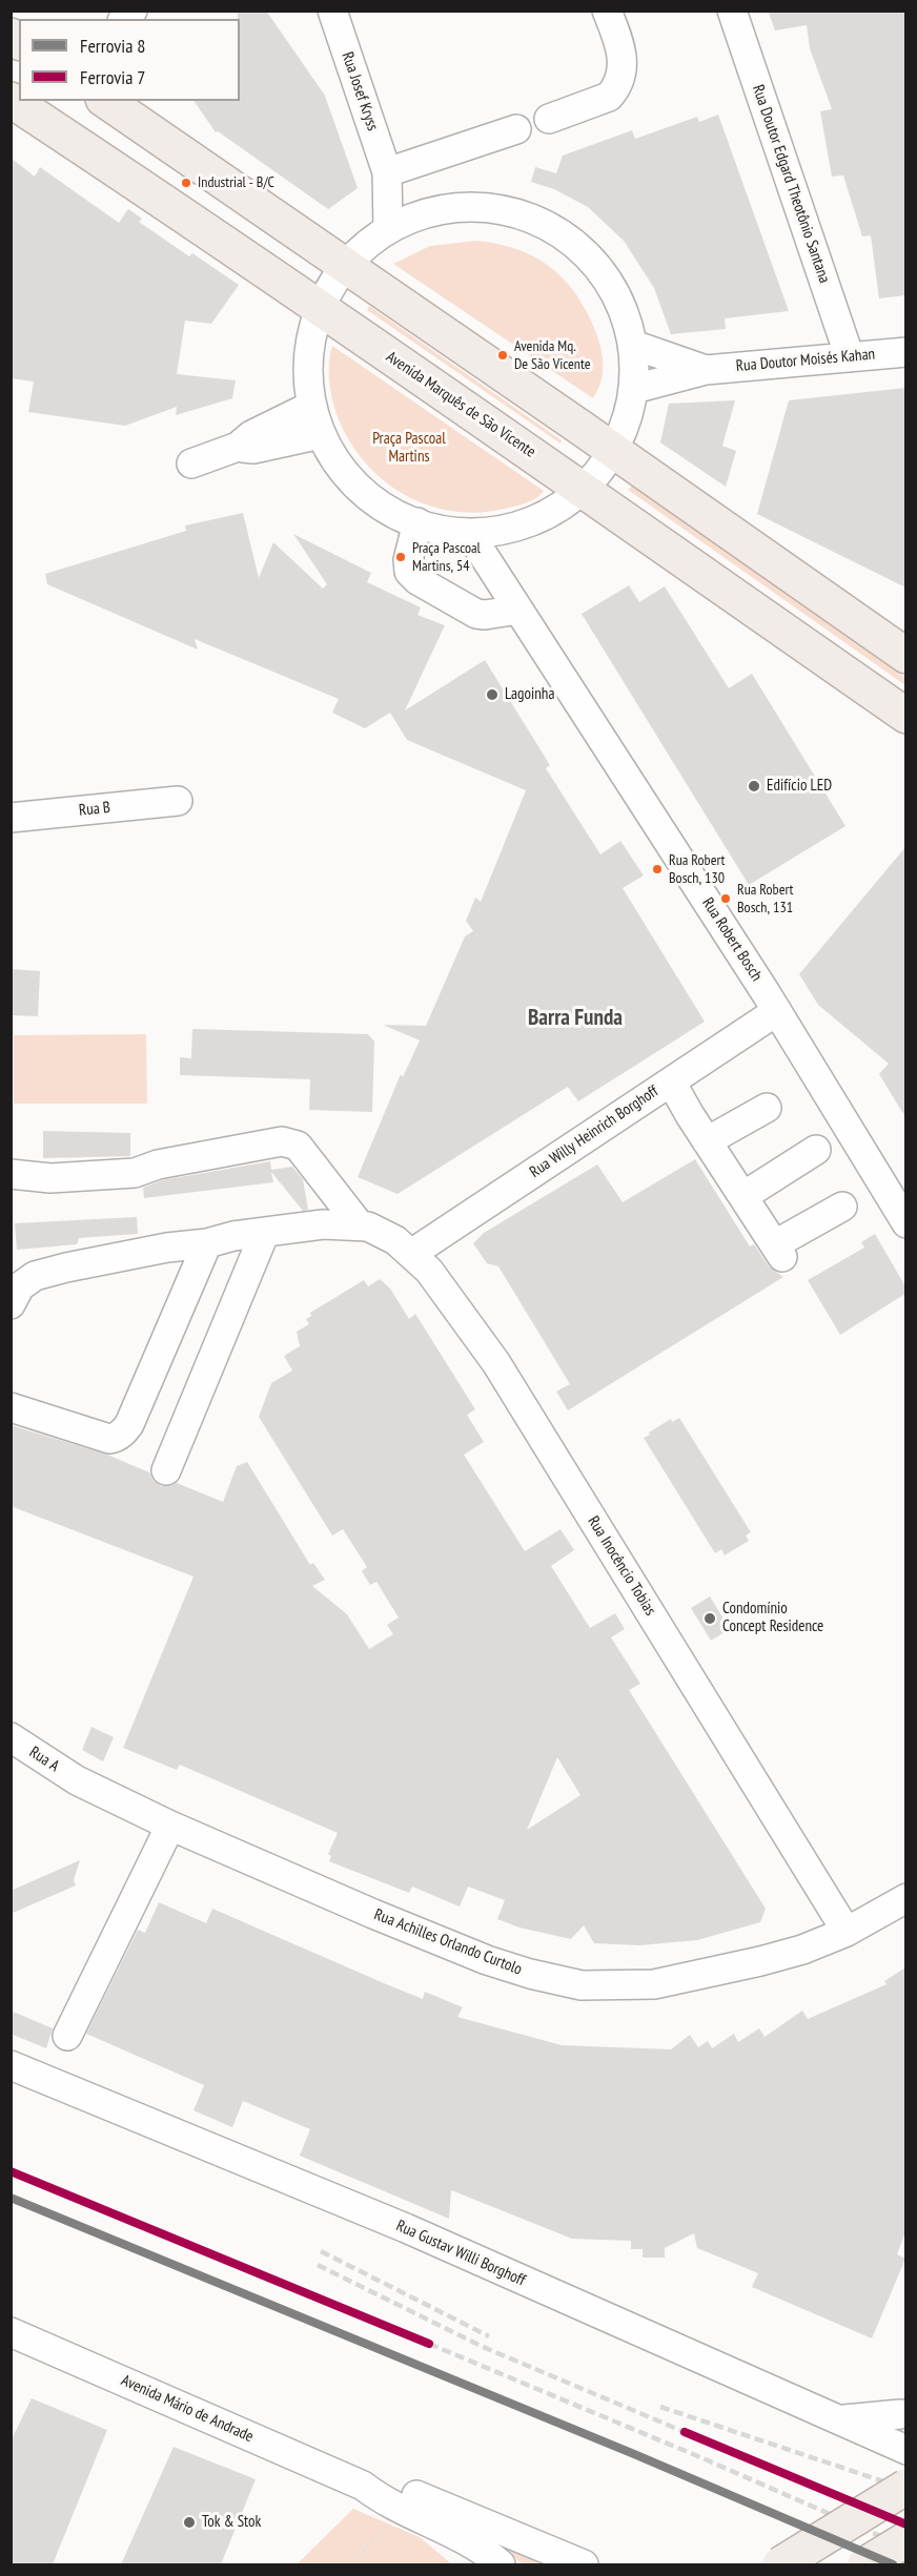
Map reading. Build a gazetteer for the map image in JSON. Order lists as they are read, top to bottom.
{
  "streets": {
    "main road": ["Avenida Marquês de São Vicente"],
    "street": [
      "Rua Josef Kryss",
      "Rua Doutor Edgard Theotônio Santana",
      "Rua Doutor Moisés Kahan",
      "Rua B",
      "Rua Robert Bosch",
      "Rua Willy Heinrich Borghoff",
      "Rua Inocêncio Tobias",
      "Rua A",
      "Rua Achilles Orlando Curtolo",
      "Rua Gustav Willi Borghoff",
      "Avenida Mário de Andrade"
    ]
  },
  "crossings": [
    ["Rua Doutor Edgard Theotônio Santana", "Rua Doutor Moisés Kahan"],
    ["Rua Robert Bosch", "Rua Willy Heinrich Borghoff"],
    ["Rua Willy Heinrich Borghoff", "Rua Inocêncio Tobias"],
    ["Rua Inocêncio Tobias", "Rua Achilles Orlando Curtolo"],
    ["Rua A", "Rua Achilles Orlando Curtolo"]
  ],
  "districts": ["Barra Funda"],
  "parks": ["Praça Pascoal Martins"],
  "places": [
    "Industrial - B/C",
    "Avenida Mq. De São Vicente",
    "Praça Pascoal Martins, 54",
    "Lagoinha",
    "Edifício LED",
    "Rua Robert Bosch, 130",
    "Rua Robert Bosch, 131",
    "Condomínio Concept Residence",
    "Tok & Stok"
  ],
  "lines": ["rail line 7", "rail line 8"],
  "legend": ["Ferrovia 8", "Ferrovia 7"]
}
